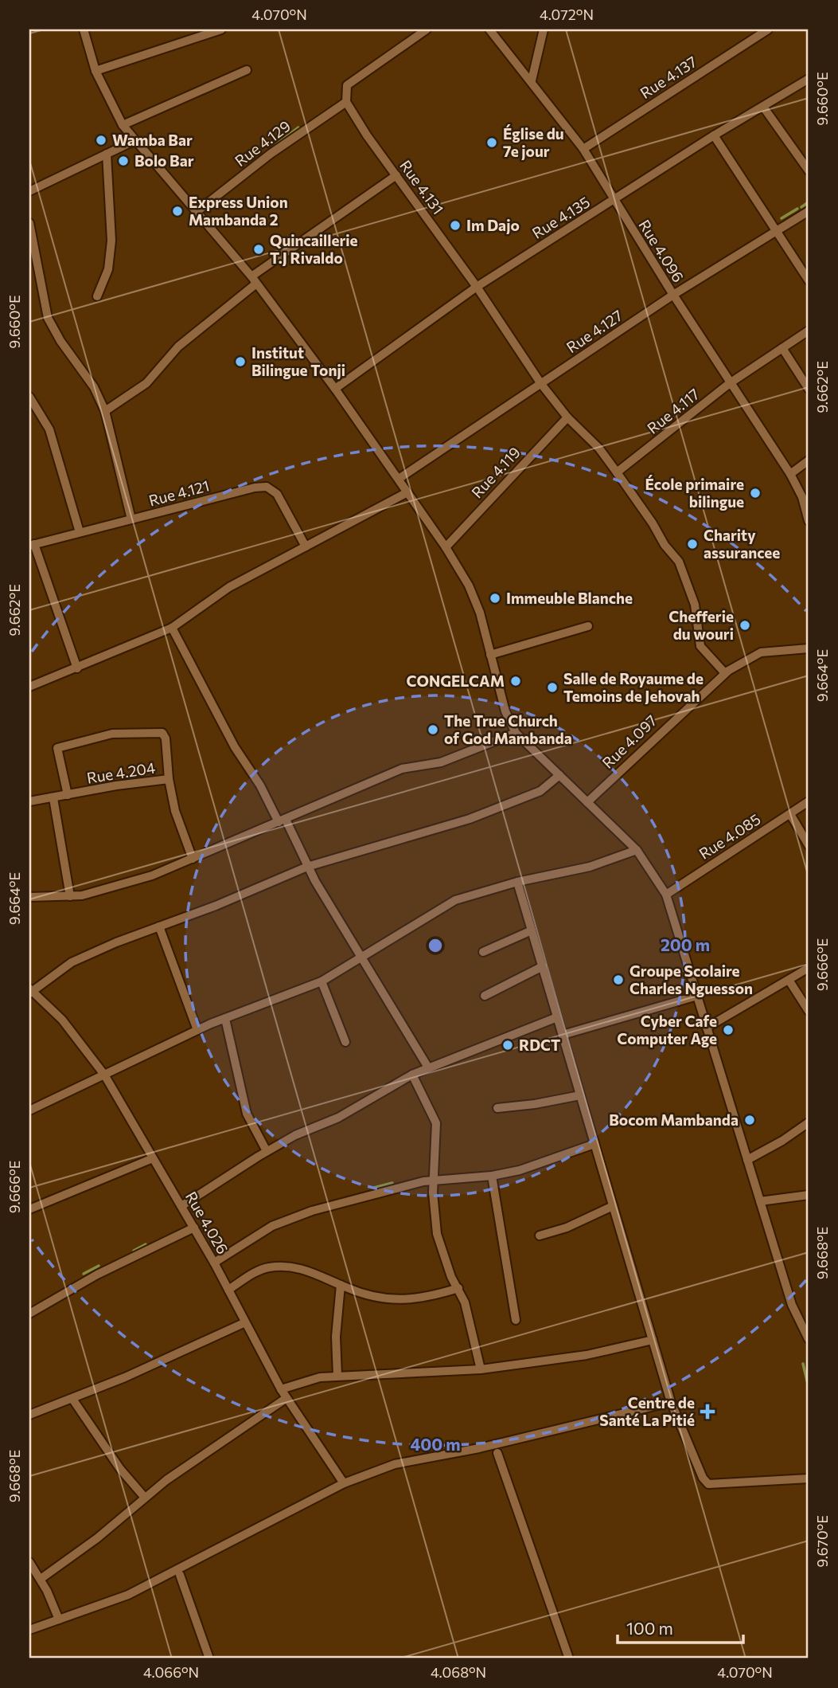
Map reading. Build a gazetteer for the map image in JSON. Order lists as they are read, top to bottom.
{
  "streets": {
    "street": [
      "Rue 4.137",
      "Rue 4.129",
      "Rue 4.131",
      "Rue 4.135",
      "Rue 4.096",
      "Rue 4.127",
      "Rue 4.117",
      "Rue 4.119",
      "Rue 4.121",
      "Rue 4.097",
      "Rue 4.204",
      "Rue 4.085",
      "Rue 4.026"
    ]
  },
  "crossings": [
    ["Rue 4.137", "Rue 4.096"],
    ["Rue 4.129", "Rue 4.131"],
    ["Rue 4.131", "Rue 4.135"],
    ["Rue 4.131", "Rue 4.127"],
    ["Rue 4.131", "Rue 4.119"],
    ["Rue 4.135", "Rue 4.096"],
    ["Rue 4.096", "Rue 4.127"],
    ["Rue 4.096", "Rue 4.117"]
  ],
  "places": {
    "other": [
      "Wamba Bar",
      "Église du 7e jour",
      "Bolo Bar",
      "Express Union Mambanda 2",
      "Im Dajo",
      "Quincaillerie T.J Rivaldo",
      "Institut Bilingue Tonji",
      "École primaire bilingue",
      "Charity assurancee",
      "Immeuble Blanche",
      "Chefferie du wouri",
      "CONGELCAM",
      "Salle de Royaume de Temoins de Jehovah",
      "The True Church of God Mambanda",
      "Groupe Scolaire Charles Nguesson",
      "Cyber Cafe Computer Age",
      "RDCT",
      "Bocom Mambanda"
    ],
    "health": ["Centre de Santé La Pitié"]
  },
  "scale_bar": "100 m",
  "coordinates": [
    "4.070°N",
    "4.072°N",
    "9.660°E",
    "9.662°E",
    "9.664°E",
    "9.666°E",
    "9.668°E",
    "9.670°E",
    "4.066°N",
    "4.068°N"
  ],
  "rings": ["200 m", "400 m"]
}
